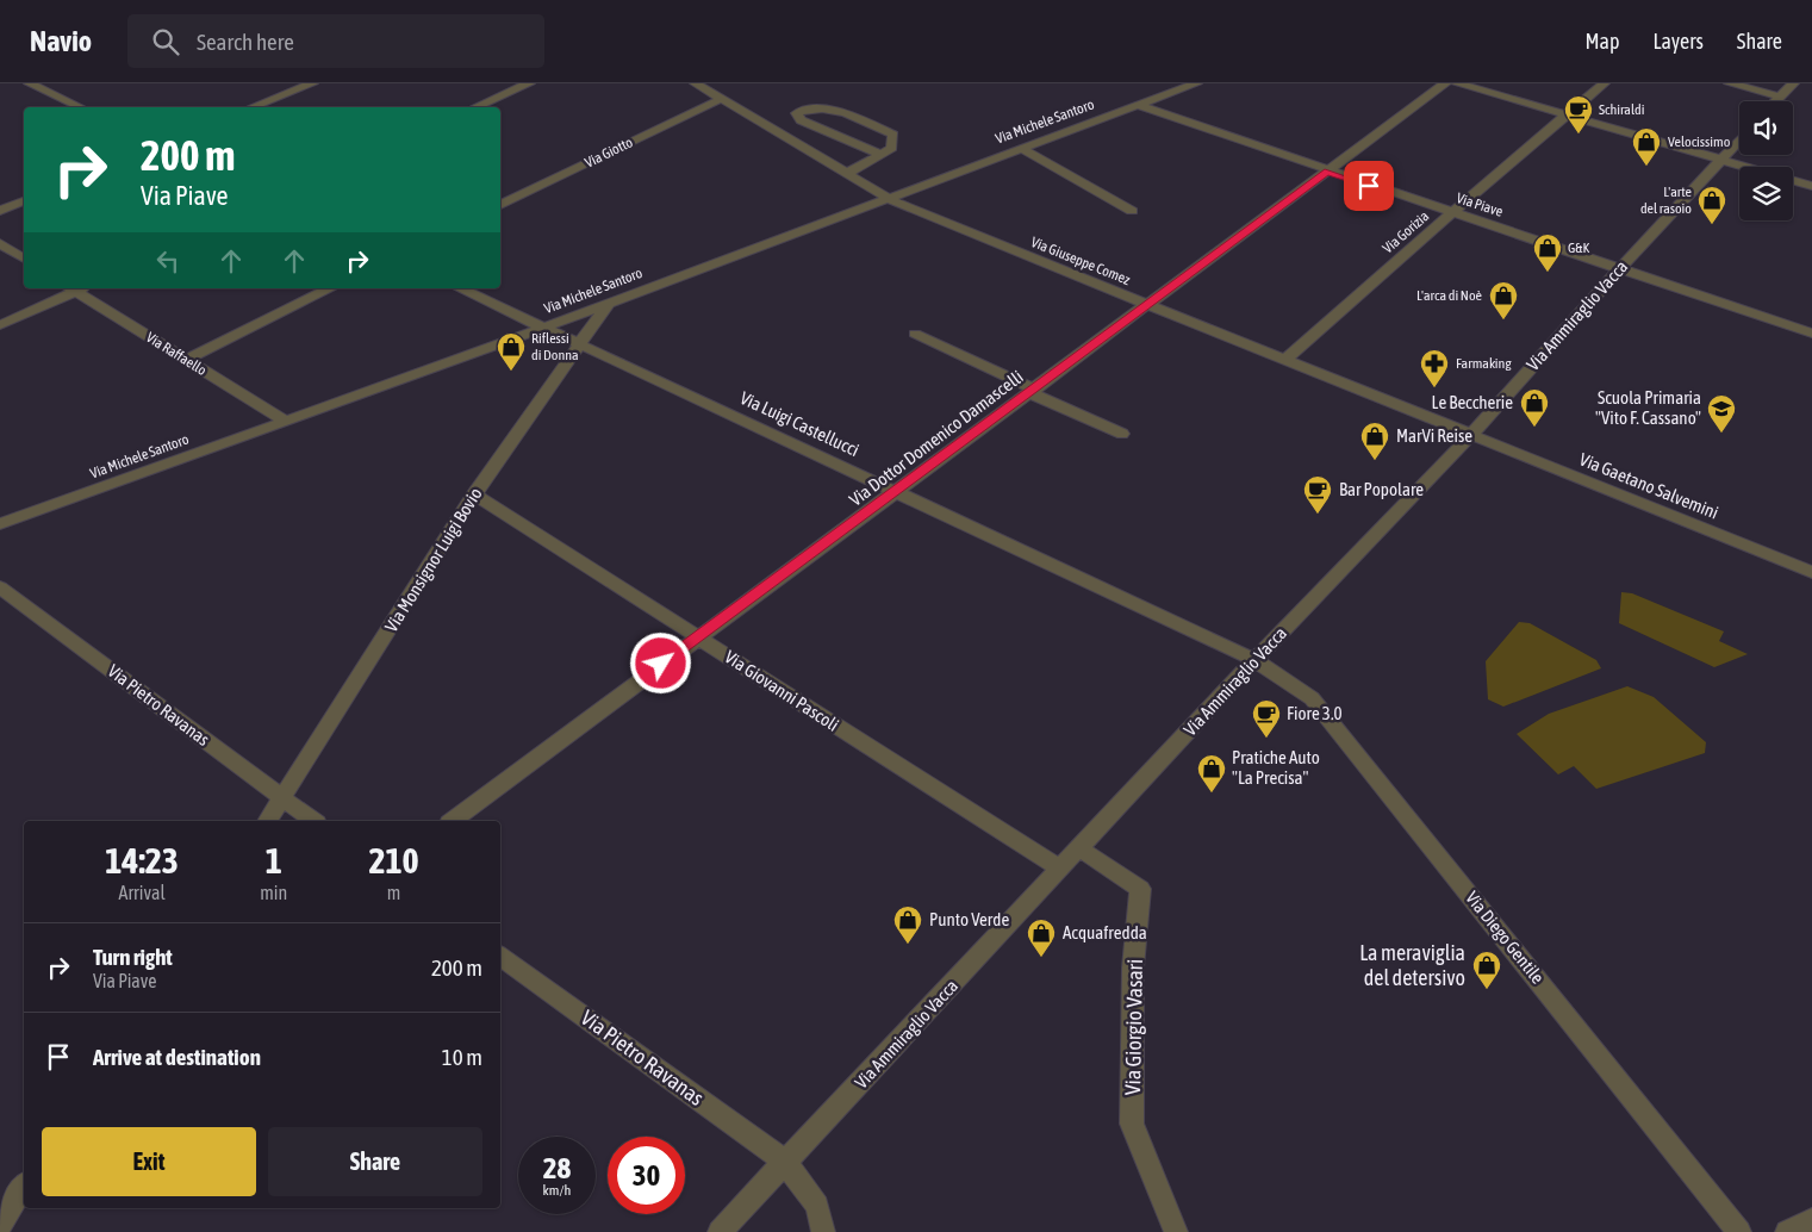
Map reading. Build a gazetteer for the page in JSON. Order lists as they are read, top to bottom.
{
  "streets": {
    "street": [
      "Via Michele Santoro",
      "Via Giotto",
      "Via Piave",
      "Via Gorizia",
      "Via Giuseppe Comez",
      "Via Ammiraglio Vacca",
      "Via Raffaello",
      "Via Luigi Castellucci",
      "Via Dottor Domenico Damascelli",
      "Via Gaetano Salvemini",
      "Via Monsignor Luigi Bovio",
      "Via Giovanni Pascoli",
      "Via Pietro Ravanas",
      "Via Diego Gentile",
      "Via Giorgio Vasari"
    ]
  },
  "crossings": [
    ["Via Michele Santoro", "Via Piave"],
    ["Via Michele Santoro", "Via Giuseppe Comez"],
    ["Via Michele Santoro", "Via Raffaello"],
    ["Via Michele Santoro", "Via Luigi Castellucci"],
    ["Via Michele Santoro", "Via Monsignor Luigi Bovio"],
    ["Via Giotto", "Via Giuseppe Comez"],
    ["Via Piave", "Via Gorizia"],
    ["Via Piave", "Via Ammiraglio Vacca"],
    ["Via Piave", "Via Dottor Domenico Damascelli"],
    ["Via Gorizia", "Via Giuseppe Comez"],
    ["Via Giuseppe Comez", "Via Ammiraglio Vacca"],
    ["Via Giuseppe Comez", "Via Dottor Domenico Damascelli"],
    ["Via Giuseppe Comez", "Via Gaetano Salvemini"],
    ["Via Ammiraglio Vacca", "Via Luigi Castellucci"],
    ["Via Ammiraglio Vacca", "Via Gaetano Salvemini"],
    ["Via Ammiraglio Vacca", "Via Giovanni Pascoli"],
    ["Via Ammiraglio Vacca", "Via Pietro Ravanas"],
    ["Via Ammiraglio Vacca", "Via Diego Gentile"],
    ["Via Ammiraglio Vacca", "Via Giorgio Vasari"],
    ["Via Luigi Castellucci", "Via Dottor Domenico Damascelli"],
    ["Via Luigi Castellucci", "Via Monsignor Luigi Bovio"],
    ["Via Luigi Castellucci", "Via Diego Gentile"],
    ["Via Dottor Domenico Damascelli", "Via Giovanni Pascoli"],
    ["Via Monsignor Luigi Bovio", "Via Giovanni Pascoli"],
    ["Via Monsignor Luigi Bovio", "Via Pietro Ravanas"]
  ],
  "places": {
    "cafe": ["Schiraldi", "Bar Popolare", "Fiore 3.0"],
    "shop": [
      "Velocissimo",
      "L'arte del rasoio",
      "G&K",
      "L'arca di Noè",
      "Riflessi di Donna",
      "Le Beccherie",
      "MarVi Reise",
      "Pratiche Auto \"La Precisa\"",
      "Punto Verde",
      "Acquafredda",
      "La meraviglia del detersivo"
    ],
    "pharmacy": ["Farmaking"],
    "school or university": ["Scuola Primaria \"Vito F. Cassano\""]
  },
  "page": {
    "header": "Navio",
    "search": "Search here",
    "nav": ["Map", "Layers", "Share"],
    "turn": ["200 m", "Via Piave"],
    "eta": [
      "14:23",
      "Arrival",
      "1",
      "min",
      "210",
      "m"
    ],
    "list": [
      {
        "name": "Turn right",
        "note": "Via Piave",
        "value": "200 m"
      },
      {
        "name": "Arrive at destination",
        "value": "10 m"
      }
    ],
    "buttons": ["Exit", "Share"],
    "speed": "28 km/h",
    "limit": "30"
  }
}
